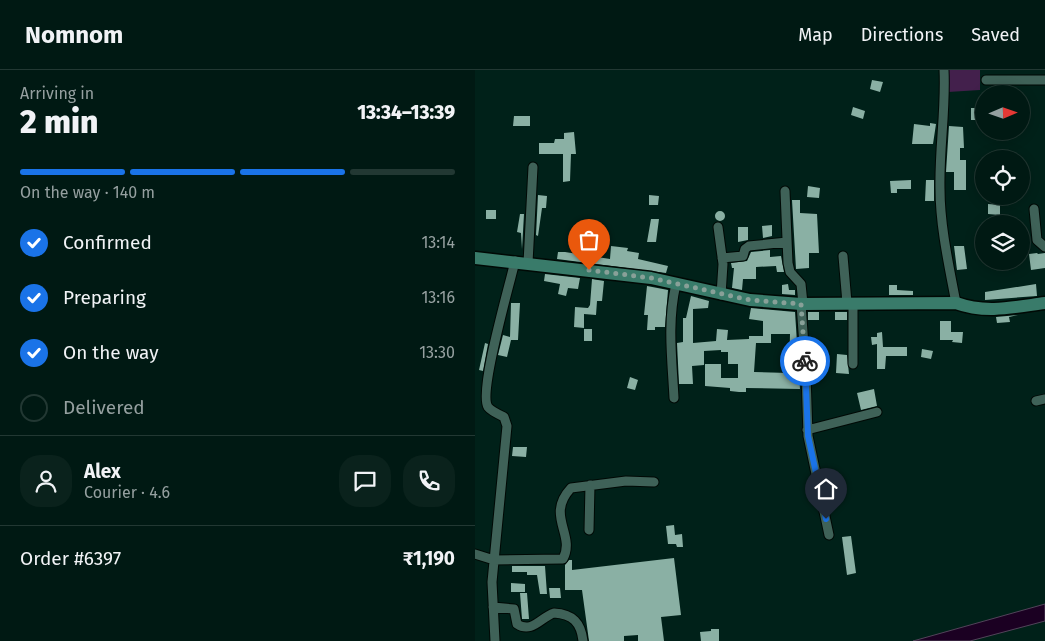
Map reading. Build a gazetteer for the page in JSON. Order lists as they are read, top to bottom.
{
  "north": "right",
  "page": {
    "header": "Nomnom",
    "nav": ["Map", "Directions", "Saved"],
    "heading": ["2 min", "Arriving in", "13:34–13:39"],
    "panel": [
      "Alex",
      "Courier · 4.6",
      "Order #6397",
      "₹1,190"
    ],
    "bar": "On the way · 140 m",
    "list": [
      ["Confirmed", "13:14"],
      ["Preparing", "13:16"],
      ["On the way", "13:30"],
      "Delivered"
    ]
  }
}
